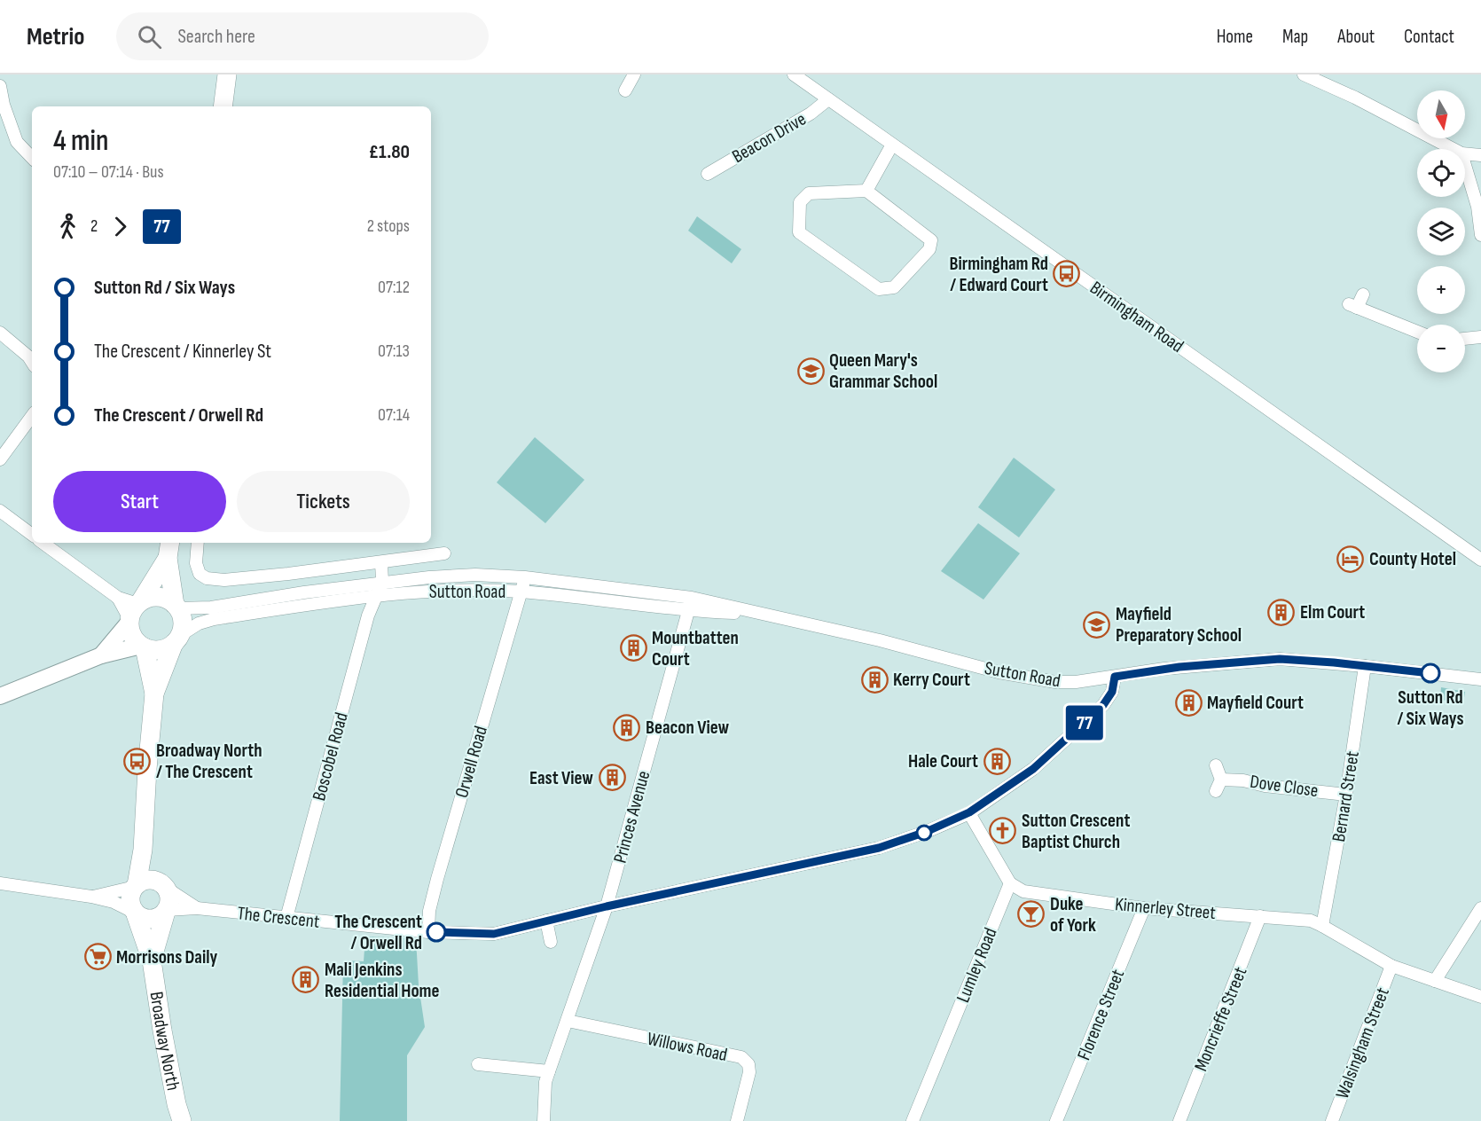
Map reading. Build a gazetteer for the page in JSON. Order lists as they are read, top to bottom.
{
  "streets": {
    "highway": ["Broadway North"],
    "street": [
      "Beacon Drive",
      "Birmingham Road",
      "Sutton Road",
      "Boscobel Road",
      "Orwell Road",
      "Dove Close",
      "Bernard Street",
      "Princes Avenue",
      "Kinnerley Street",
      "The Crescent",
      "Lumley Road",
      "Florence Street",
      "Moncrieffe Street",
      "Walsingham Street",
      "Willows Road"
    ]
  },
  "crossings": [
    ["Beacon Drive", "Birmingham Road"],
    ["Sutton Road", "Boscobel Road"],
    ["Sutton Road", "Orwell Road"],
    ["Sutton Road", "Bernard Street"],
    ["Sutton Road", "Princes Avenue"],
    ["Sutton Road", "The Crescent"],
    ["Boscobel Road", "The Crescent"],
    ["Orwell Road", "The Crescent"],
    ["Dove Close", "Bernard Street"],
    ["Bernard Street", "Kinnerley Street"],
    ["Princes Avenue", "The Crescent"],
    ["Princes Avenue", "Willows Road"],
    ["Kinnerley Street", "Lumley Road"],
    ["Kinnerley Street", "Florence Street"],
    ["Kinnerley Street", "Moncrieffe Street"],
    ["Kinnerley Street", "Walsingham Street"],
    ["The Crescent", "Broadway North"]
  ],
  "places": {
    "bus stop": ["Birmingham Rd / Edward Court", "Broadway North / The Crescent"],
    "school or university": ["Queen Mary's Grammar School", "Mayfield Preparatory School"],
    "hotel": ["County Hotel"],
    "building": [
      "Elm Court",
      "Mountbatten Court",
      "Kerry Court",
      "Mayfield Court",
      "Beacon View",
      "Hale Court",
      "East View",
      "Mali Jenkins Residential Home"
    ],
    "other": ["Sutton Rd / Six Ways", "The Crescent / Orwell Rd"],
    "church": ["Sutton Crescent Baptist Church"],
    "bar": ["Duke of York"],
    "supermarket": ["Morrisons Daily"]
  },
  "lines": ["bus line 77"],
  "north": "bottom",
  "page": {
    "header": "Metrio",
    "search": "Search here",
    "nav": [
      "Home",
      "Map",
      "About",
      "Contact"
    ],
    "on_map": "77",
    "map_buttons": ["+", "−"],
    "heading": ["4 min", "07:10 – 07:14 · Bus", "£1.80"],
    "legs": ["2", "77", "2 stops"],
    "list": [
      {
        "name": "Sutton Rd / Six Ways",
        "value": "07:12"
      },
      {
        "name": "The Crescent / Kinnerley St",
        "value": "07:13"
      },
      {
        "name": "The Crescent / Orwell Rd",
        "value": "07:14"
      }
    ],
    "buttons": ["Start", "Tickets"]
  }
}
